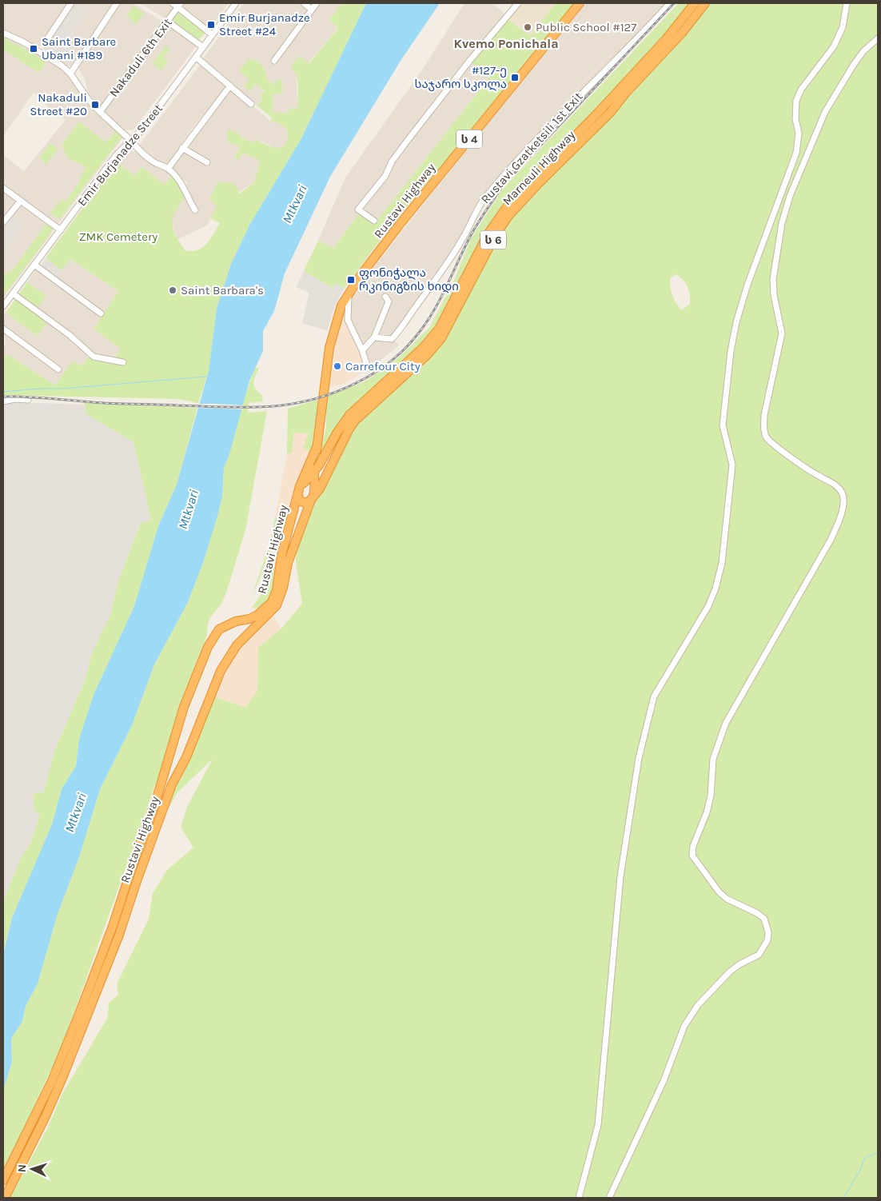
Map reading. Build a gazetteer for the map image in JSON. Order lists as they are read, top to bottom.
{
  "streets": {
    "highway": [
      "ს 4",
      "Marneuli Highway",
      "Rustavi Highway",
      "ს 6"
    ],
    "street": ["Nakaduli 6th Exit", "Rustavi Gzatketsili 1st Exit", "Emir Burjanadze Street"]
  },
  "crossings": [
    ["ს 4", "Marneuli Highway"],
    ["ს 4", "Rustavi Highway"],
    ["Marneuli Highway", "Rustavi Highway"]
  ],
  "districts": ["Kvemo Ponichala"],
  "water": ["Mtkvari"],
  "parks": ["ZMK Cemetery"],
  "places": {
    "transit": [
      "Emir Burjanadze Street #24",
      "Saint Barbare Ubani #189",
      "#127-ე საჯარო სკოლა",
      "Nakaduli Street #20",
      "ფონიჭალა რკინიგზის ხიდი"
    ],
    "other": ["Public School #127", "Saint Barbara's", "Carrefour City"]
  },
  "north": "left"
}
